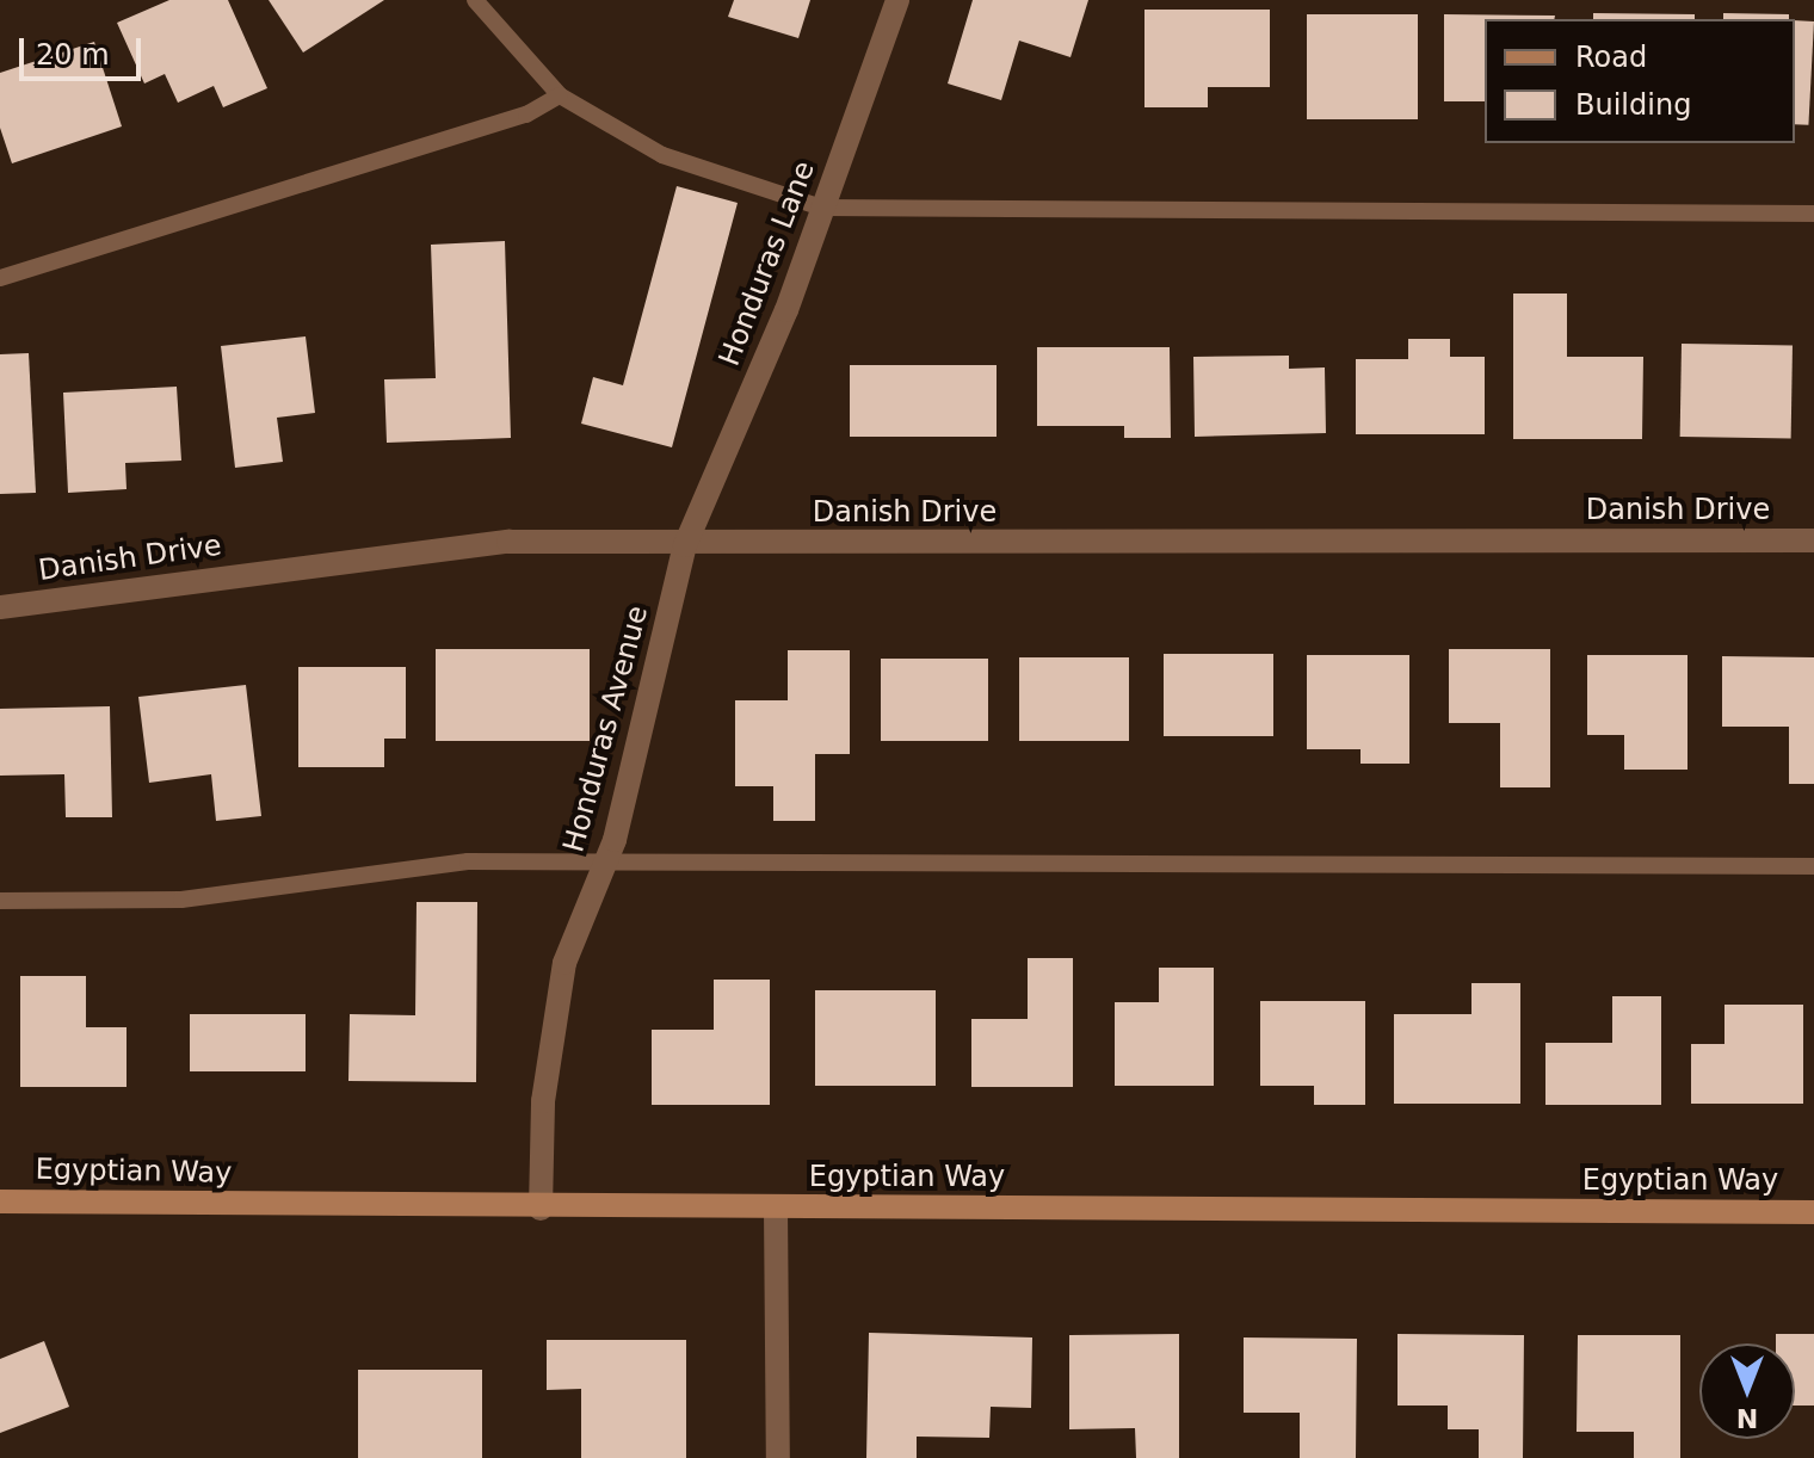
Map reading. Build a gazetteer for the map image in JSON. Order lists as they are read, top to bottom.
{
  "streets": {
    "street": [
      "Honduras Lane",
      "Danish Drive",
      "Honduras Avenue",
      "Egyptian Way"
    ]
  },
  "crossings": [
    ["Honduras Lane", "Danish Drive"],
    ["Honduras Lane", "Honduras Avenue"],
    ["Danish Drive", "Honduras Avenue"],
    ["Honduras Avenue", "Egyptian Way"]
  ],
  "legend": ["Road", "Building"],
  "scale_bar": "20 m",
  "north": "bottom"
}
